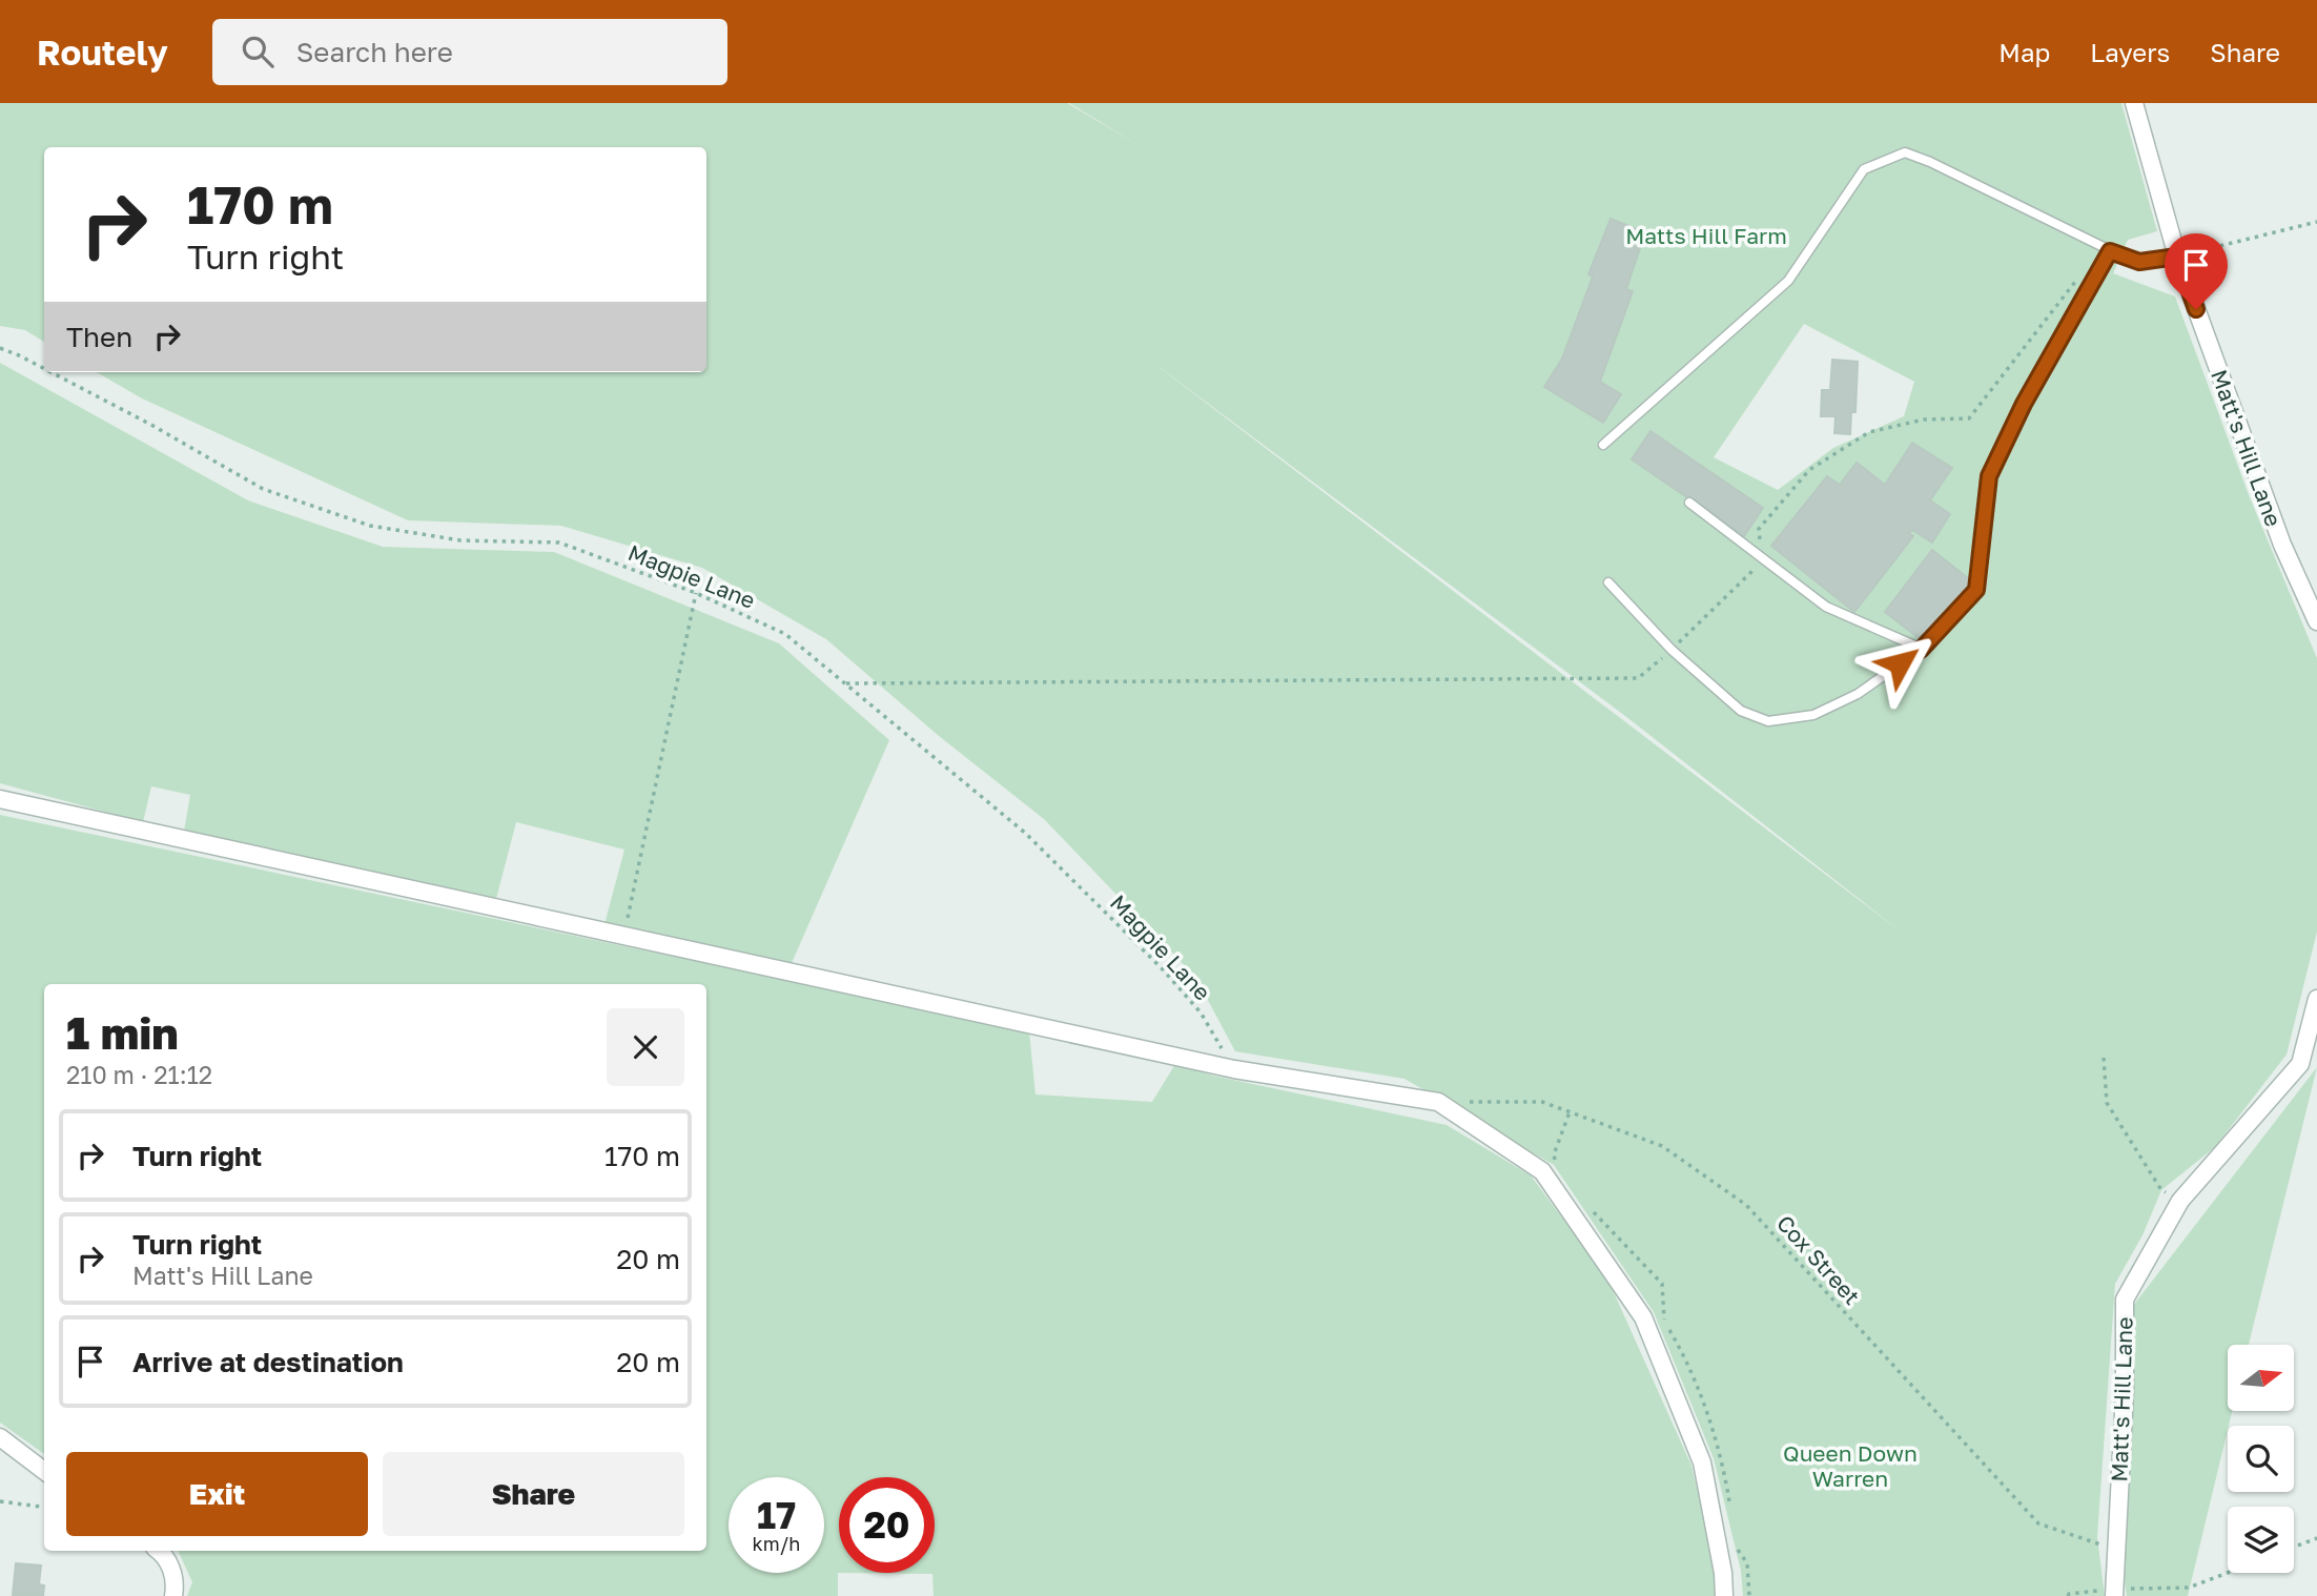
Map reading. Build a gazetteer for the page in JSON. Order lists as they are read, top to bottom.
{
  "streets": {
    "street": ["Matt's Hill Lane"],
    "path": ["Magpie Lane", "Cox Street"]
  },
  "crossings": [
    ["Matt's Hill Lane", "Cox Street"]
  ],
  "parks": ["Matts Hill Farm", "Queen Down Warren"],
  "north": "right",
  "page": {
    "header": "Routely",
    "search": "Search here",
    "nav": ["Map", "Layers", "Share"],
    "turn": ["170 m", "Turn right"],
    "then": "Then",
    "heading": ["1 min", "210 m · 21:12"],
    "list": [
      {
        "name": "Turn right",
        "value": "170 m"
      },
      {
        "name": "Turn right",
        "note": "Matt's Hill Lane",
        "value": "20 m"
      },
      {
        "name": "Arrive at destination",
        "value": "20 m"
      }
    ],
    "buttons": ["Exit", "Share"],
    "speed": "17 km/h",
    "limit": "20"
  }
}
